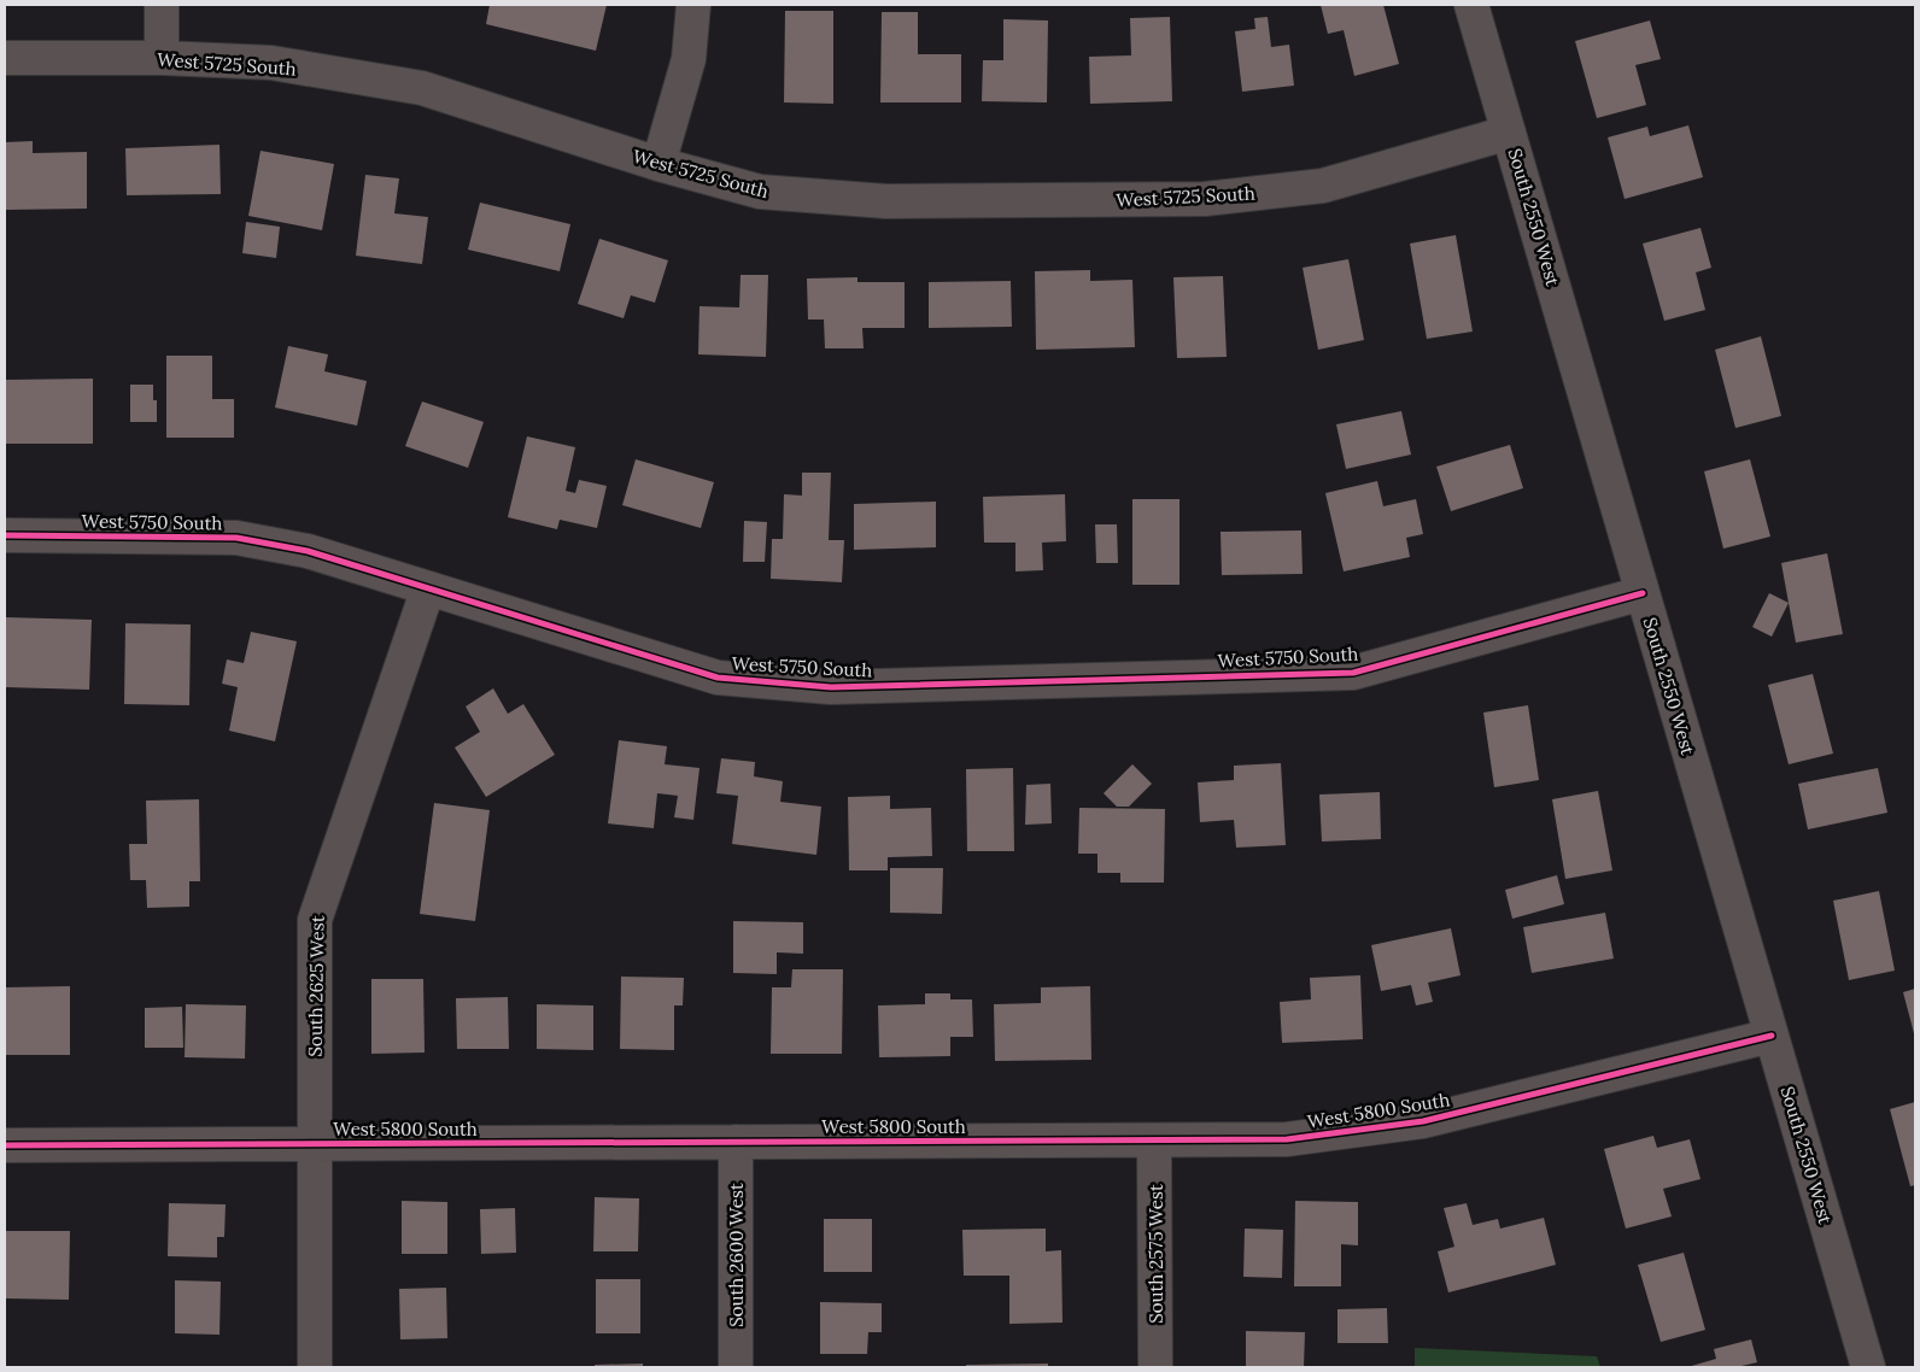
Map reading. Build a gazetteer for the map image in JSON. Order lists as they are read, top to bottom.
{
  "streets": {
    "street": [
      "West 5725 South",
      "South 2550 West",
      "West 5750 South",
      "South 2625 West",
      "West 5800 South",
      "South 2575 West",
      "South 2600 West"
    ]
  },
  "crossings": [
    ["West 5725 South", "South 2550 West"],
    ["South 2550 West", "West 5750 South"],
    ["South 2550 West", "West 5800 South"],
    ["West 5750 South", "South 2625 West"],
    ["South 2625 West", "West 5800 South"],
    ["West 5800 South", "South 2575 West"],
    ["West 5800 South", "South 2600 West"]
  ]
}
